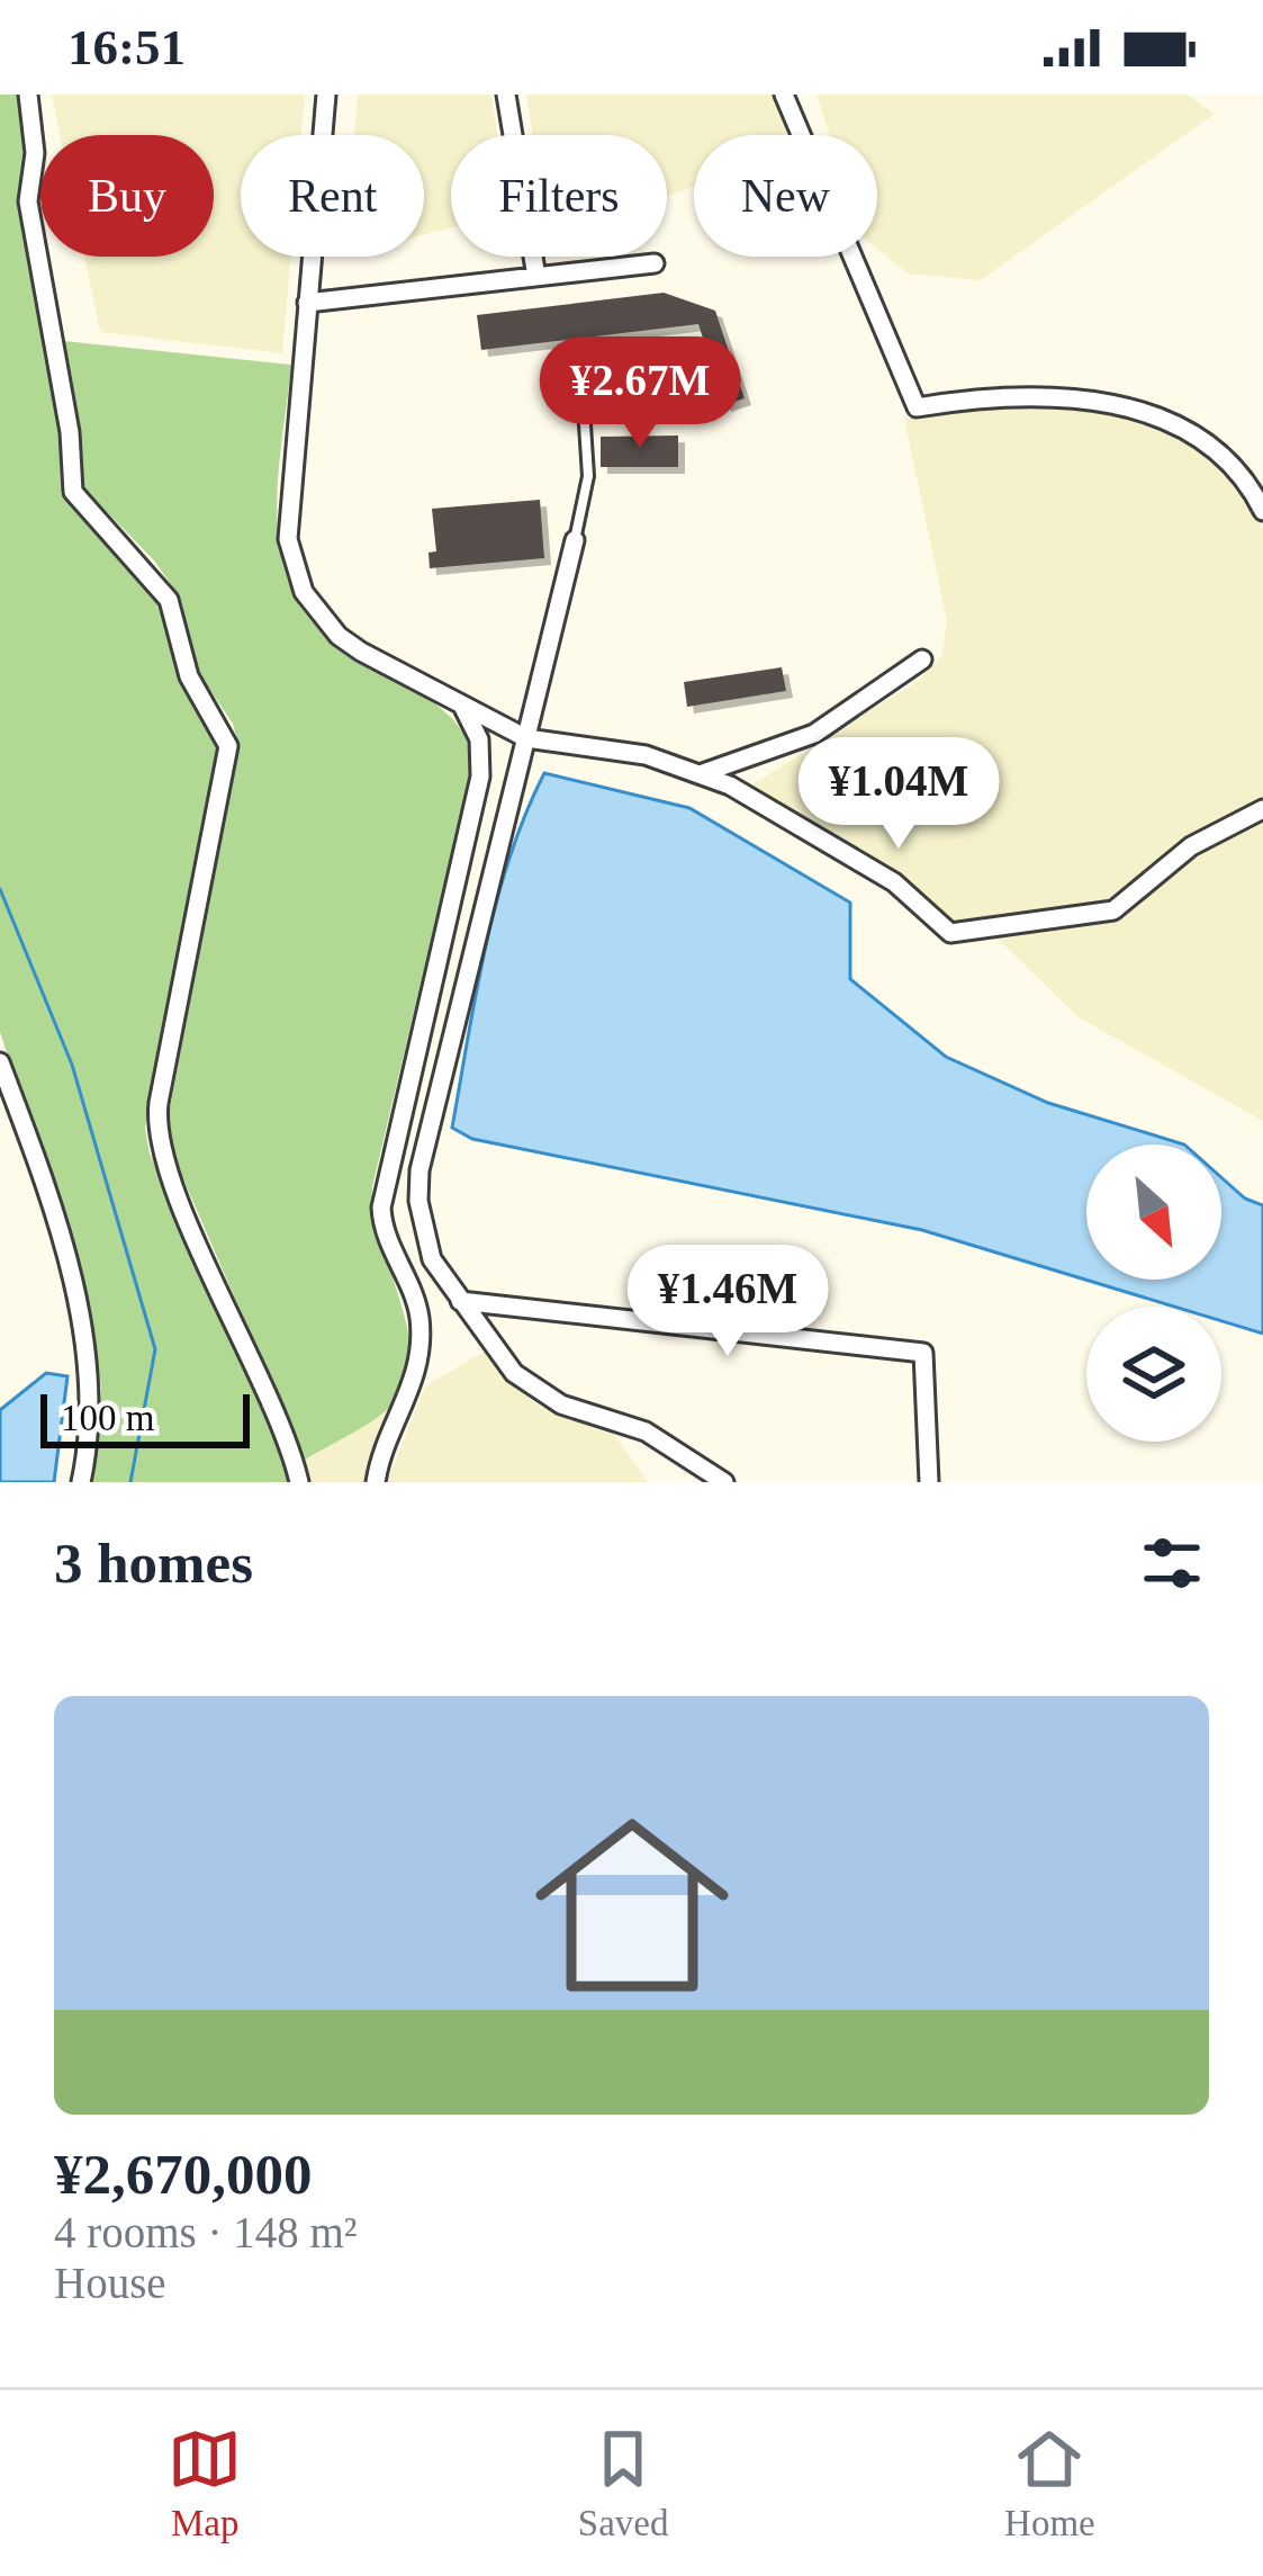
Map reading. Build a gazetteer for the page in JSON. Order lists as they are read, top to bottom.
{
  "scale_bar": "100 m",
  "north": "bottom right",
  "page": {
    "status": "16:51",
    "chip": [
      "Buy",
      "Rent",
      "Filters",
      "New"
    ],
    "price": ["¥2.67M", "¥1.04M", "¥1.46M"],
    "scale": "100 m",
    "heading": "3 homes",
    "list": [
      {
        "name": "¥2,670,000",
        "note": "4 rooms · 148 m² · House"
      }
    ],
    "tabs": ["Map", "Saved", "Home"]
  }
}
